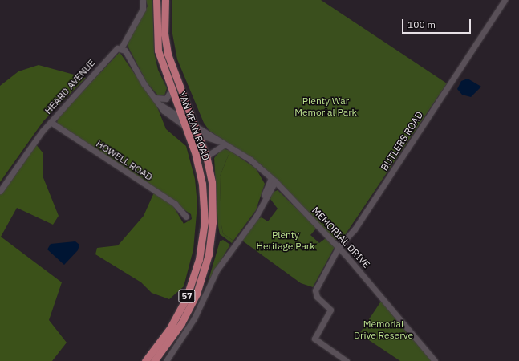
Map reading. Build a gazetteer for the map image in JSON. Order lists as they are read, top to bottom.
{
  "streets": {
    "main road": ["YAN YEAN ROAD", "MEMORIAL DRIVE", "57"],
    "street": ["HEARD AVENUE", "BUTLERS ROAD", "HOWELL ROAD"]
  },
  "crossings": [
    ["HEARD AVENUE", "HOWELL ROAD"],
    ["YAN YEAN ROAD", "MEMORIAL DRIVE"],
    ["BUTLERS ROAD", "MEMORIAL DRIVE"]
  ],
  "parks": ["Plenty War Memorial Park", "Plenty Heritage Park", "Memorial Drive Reserve"],
  "scale_bar": "100 m"
}
